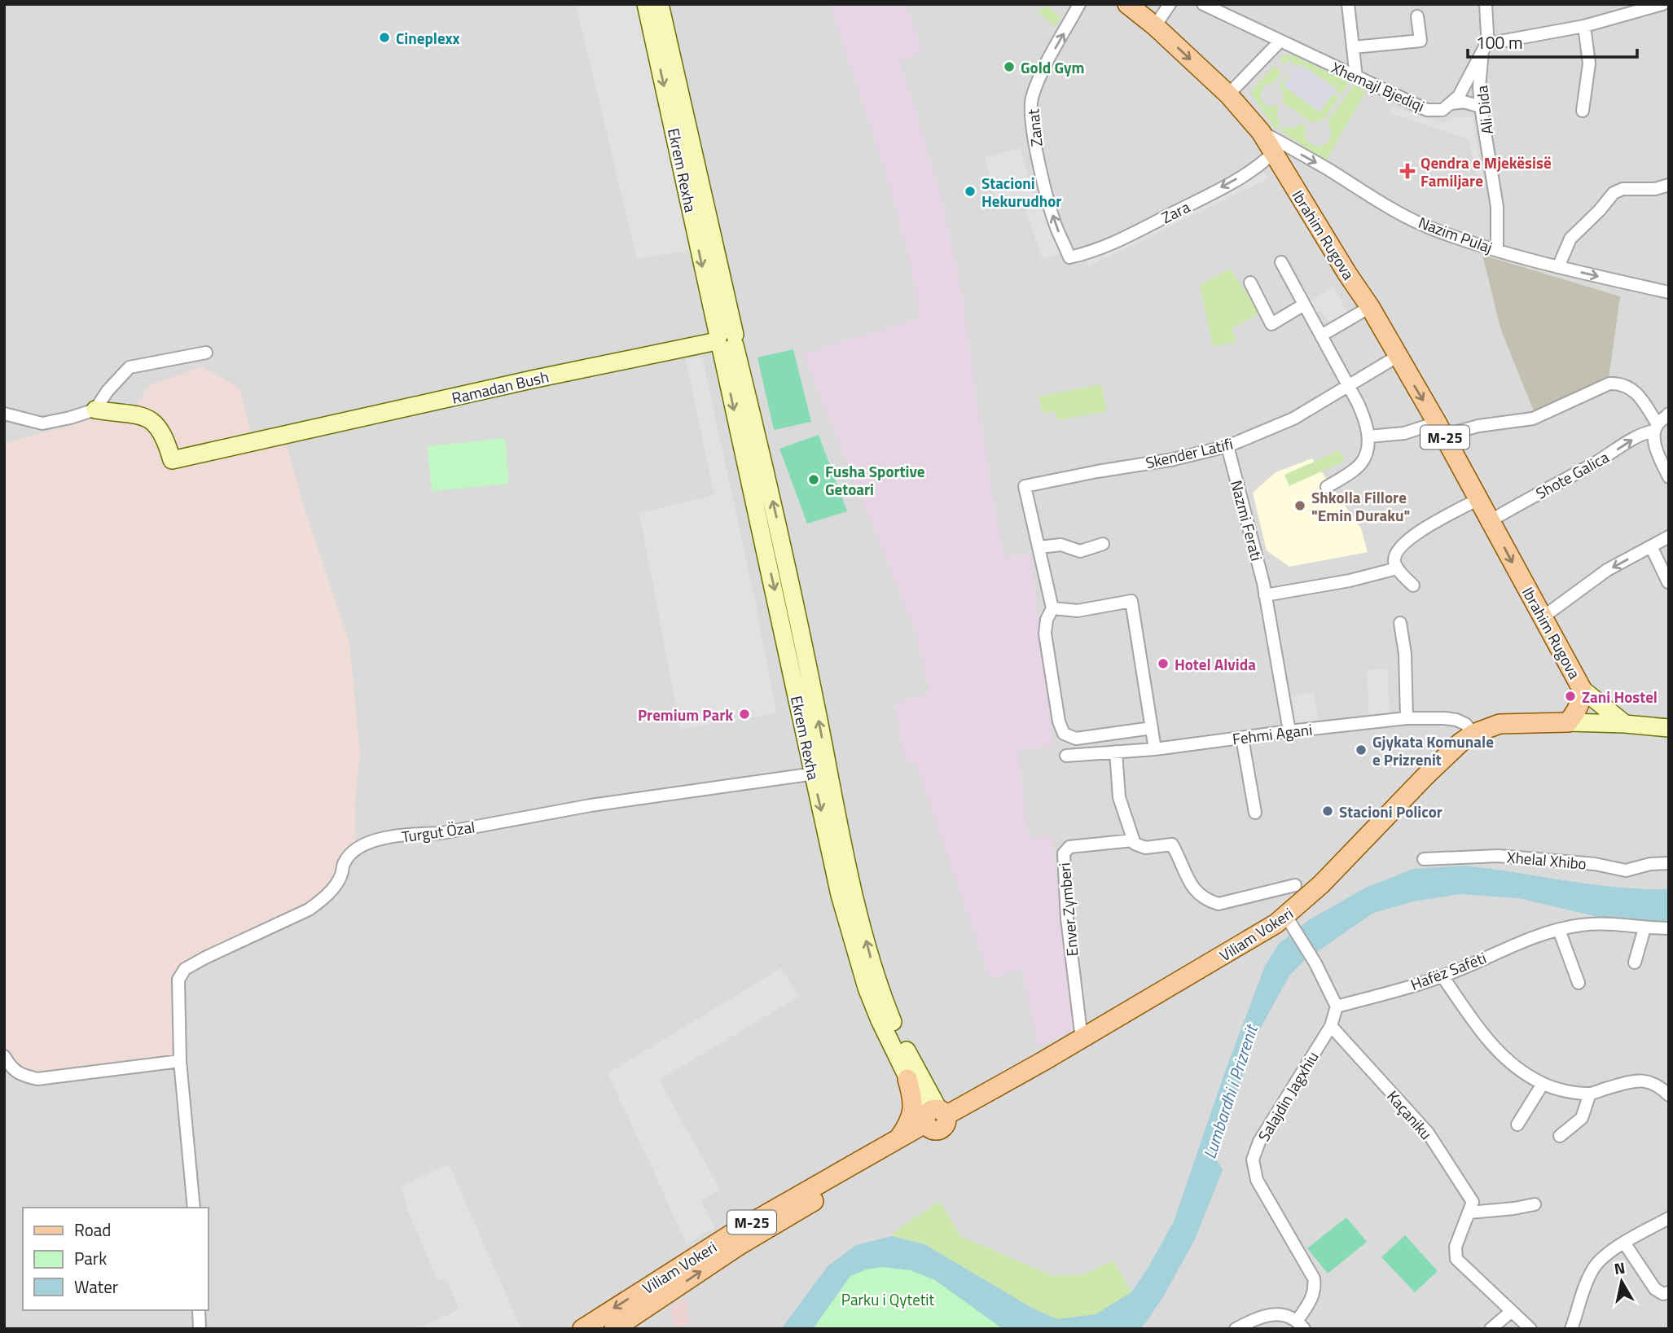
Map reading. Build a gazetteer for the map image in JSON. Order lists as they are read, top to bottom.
{
  "streets": {
    "main road": ["Ibrahim Rugova", "M-25", "Viliam Vokeri"],
    "street": [
      "Xhemajl Bjediqi",
      "Ali Dida",
      "Zanat",
      "Ekrem Rexha",
      "Zara",
      "Nazim Pulaj",
      "Ramadan Bush",
      "Skender Latifi",
      "Shote Galica",
      "Nazmi Ferati",
      "Fehmi Agani",
      "Turgut Özal",
      "Xhelal Xhibo",
      "Enver Zymberi",
      "Hafëz Safeti",
      "Salajdin Jagxhiu",
      "Kaçaniku"
    ]
  },
  "crossings": [
    ["Xhemajl Bjediqi", "Ali Dida"],
    ["Ali Dida", "Nazim Pulaj"],
    ["Zanat", "Zara"],
    ["Ekrem Rexha", "Ramadan Bush"],
    ["Ekrem Rexha", "Turgut Özal"],
    ["Ekrem Rexha", "Viliam Vokeri"],
    ["Zara", "Ibrahim Rugova"],
    ["Ibrahim Rugova", "Nazim Pulaj"],
    ["Ibrahim Rugova", "Skender Latifi"],
    ["Ibrahim Rugova", "Shote Galica"],
    ["Ibrahim Rugova", "Viliam Vokeri"],
    ["Skender Latifi", "Nazmi Ferati"],
    ["Nazmi Ferati", "Fehmi Agani"],
    ["Fehmi Agani", "Viliam Vokeri"],
    ["Enver Zymberi", "Viliam Vokeri"],
    ["Hafëz Safeti", "Salajdin Jagxhiu"],
    ["Salajdin Jagxhiu", "Kaçaniku"]
  ],
  "one_way": ["Zanat", "Zara", "Nazim Pulaj"],
  "water": ["Lumbardhi i Prizrenit"],
  "parks": ["Parku i Qytetit"],
  "places": {
    "other": [
      "Cineplexx",
      "Gold Gym",
      "Stacioni Hekurudhor",
      "Fusha Sportive Getoari",
      "Shkolla Fillore \"Emin Duraku\"",
      "Hotel Alvida",
      "Zani Hostel",
      "Premium Park",
      "Gjykata Komunale e Prizrenit",
      "Stacioni Policor"
    ],
    "health": ["Qendra e Mjekësisë Familjare"]
  },
  "legend": ["Road", "Park", "Water"],
  "scale_bar": "100 m",
  "north": "top"
}
